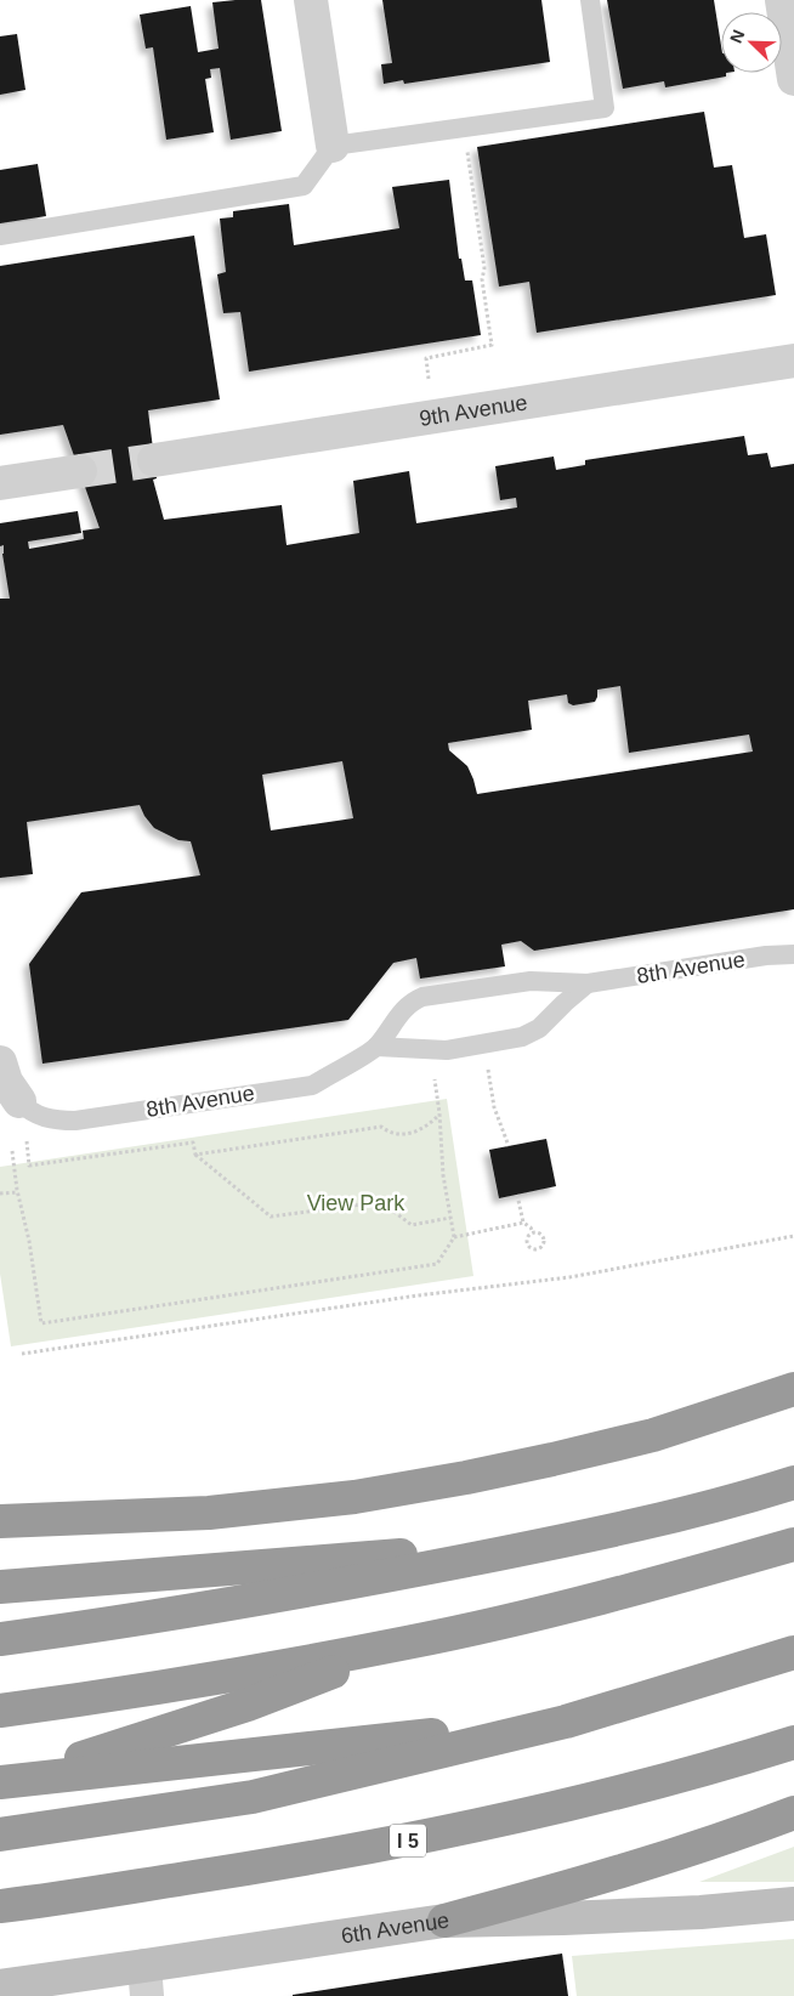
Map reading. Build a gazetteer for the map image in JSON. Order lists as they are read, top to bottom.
{
  "streets": {
    "highway": ["I 5"],
    "main road": ["6th Avenue"],
    "street": ["9th Avenue"],
    "lane": ["8th Avenue"]
  },
  "parks": ["View Park"],
  "north": "top left"
}
